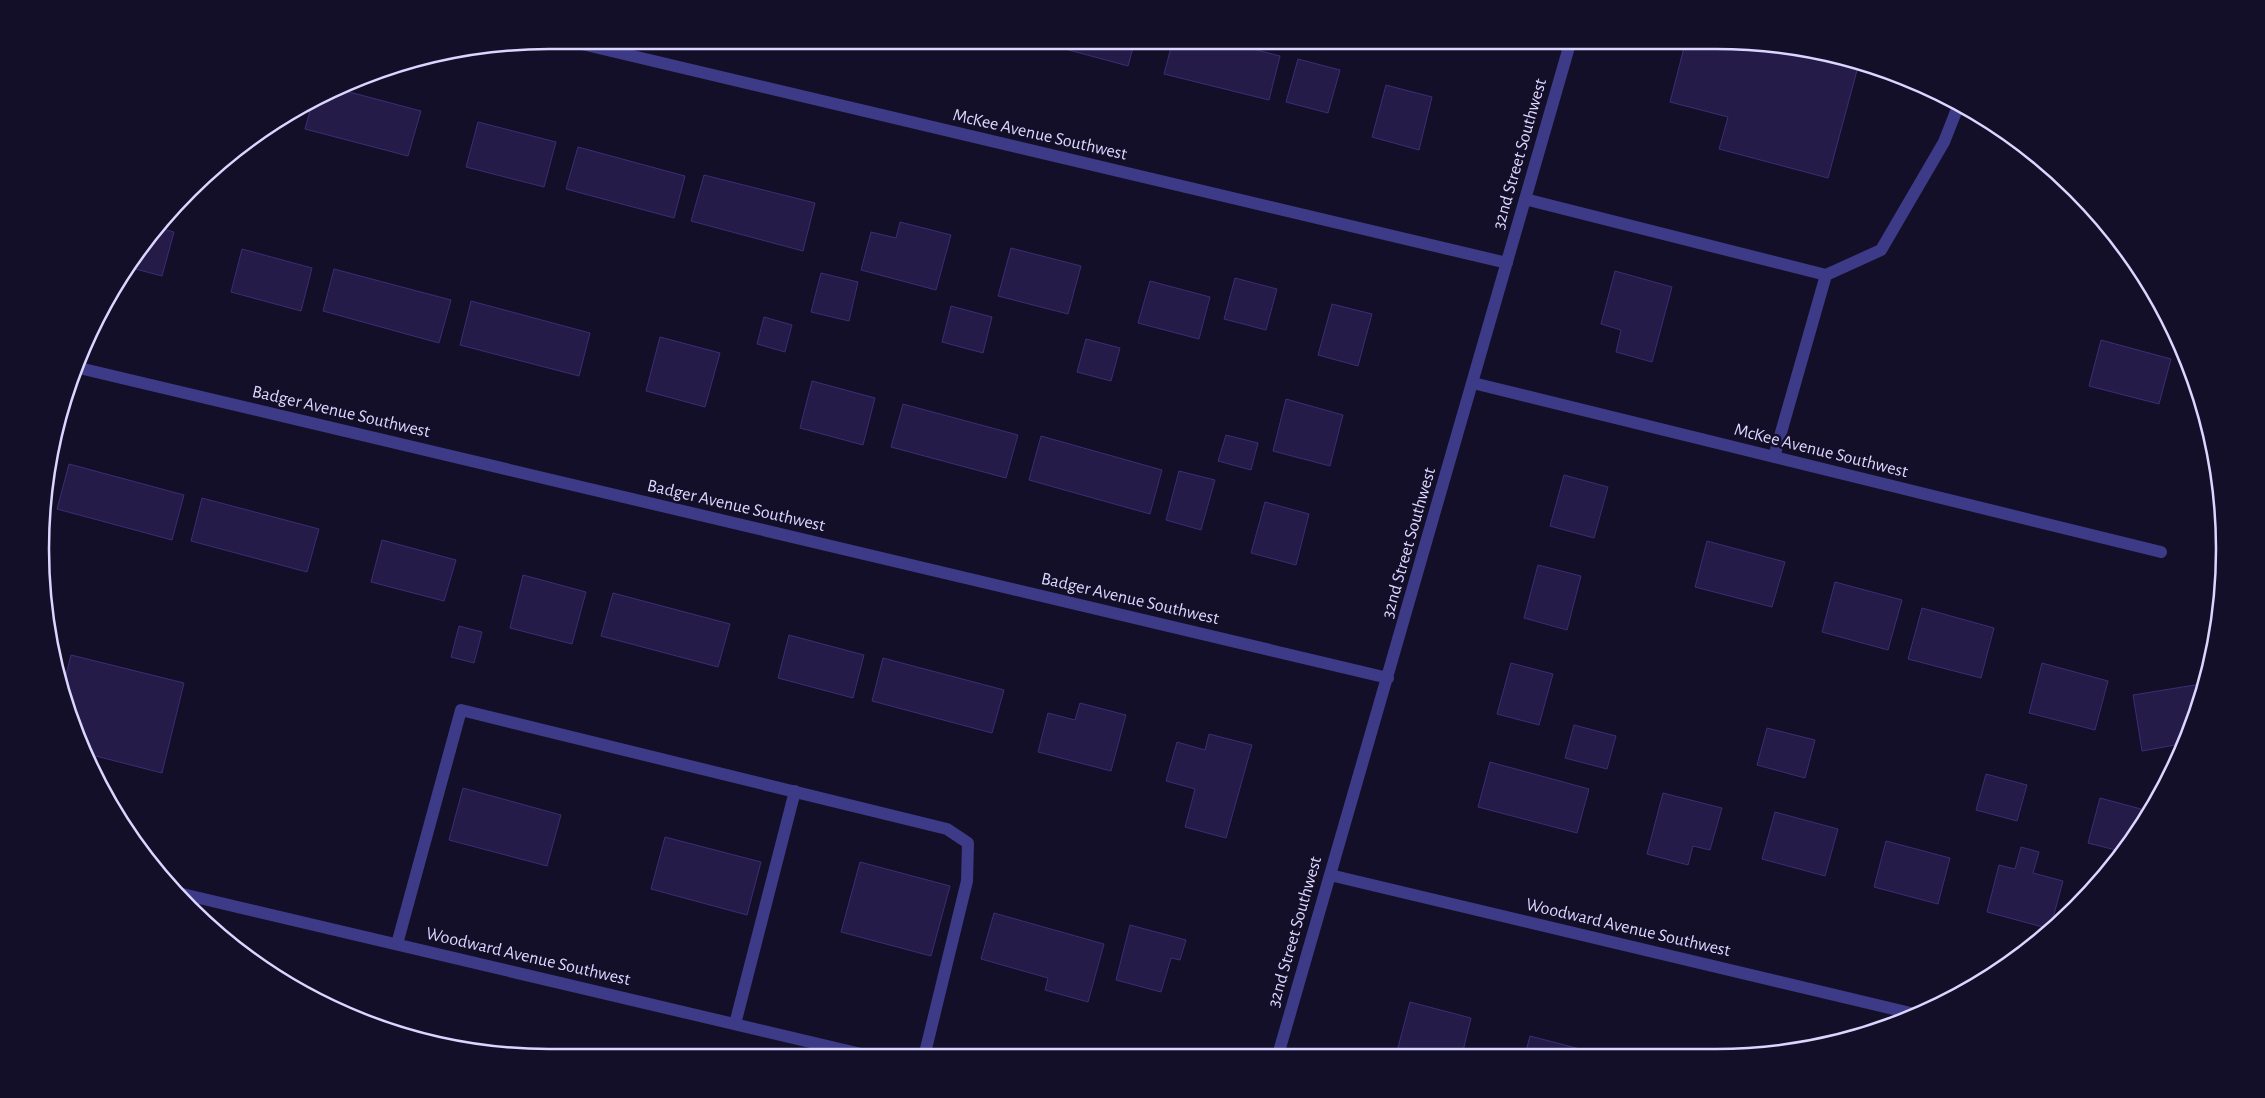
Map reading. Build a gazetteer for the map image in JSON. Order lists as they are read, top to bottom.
{
  "streets": {
    "street": [
      "McKee Avenue Southwest",
      "32nd Street Southwest",
      "Badger Avenue Southwest",
      "Woodward Avenue Southwest"
    ]
  },
  "crossings": [
    ["McKee Avenue Southwest", "32nd Street Southwest"],
    ["32nd Street Southwest", "Badger Avenue Southwest"],
    ["32nd Street Southwest", "Woodward Avenue Southwest"]
  ]
}
